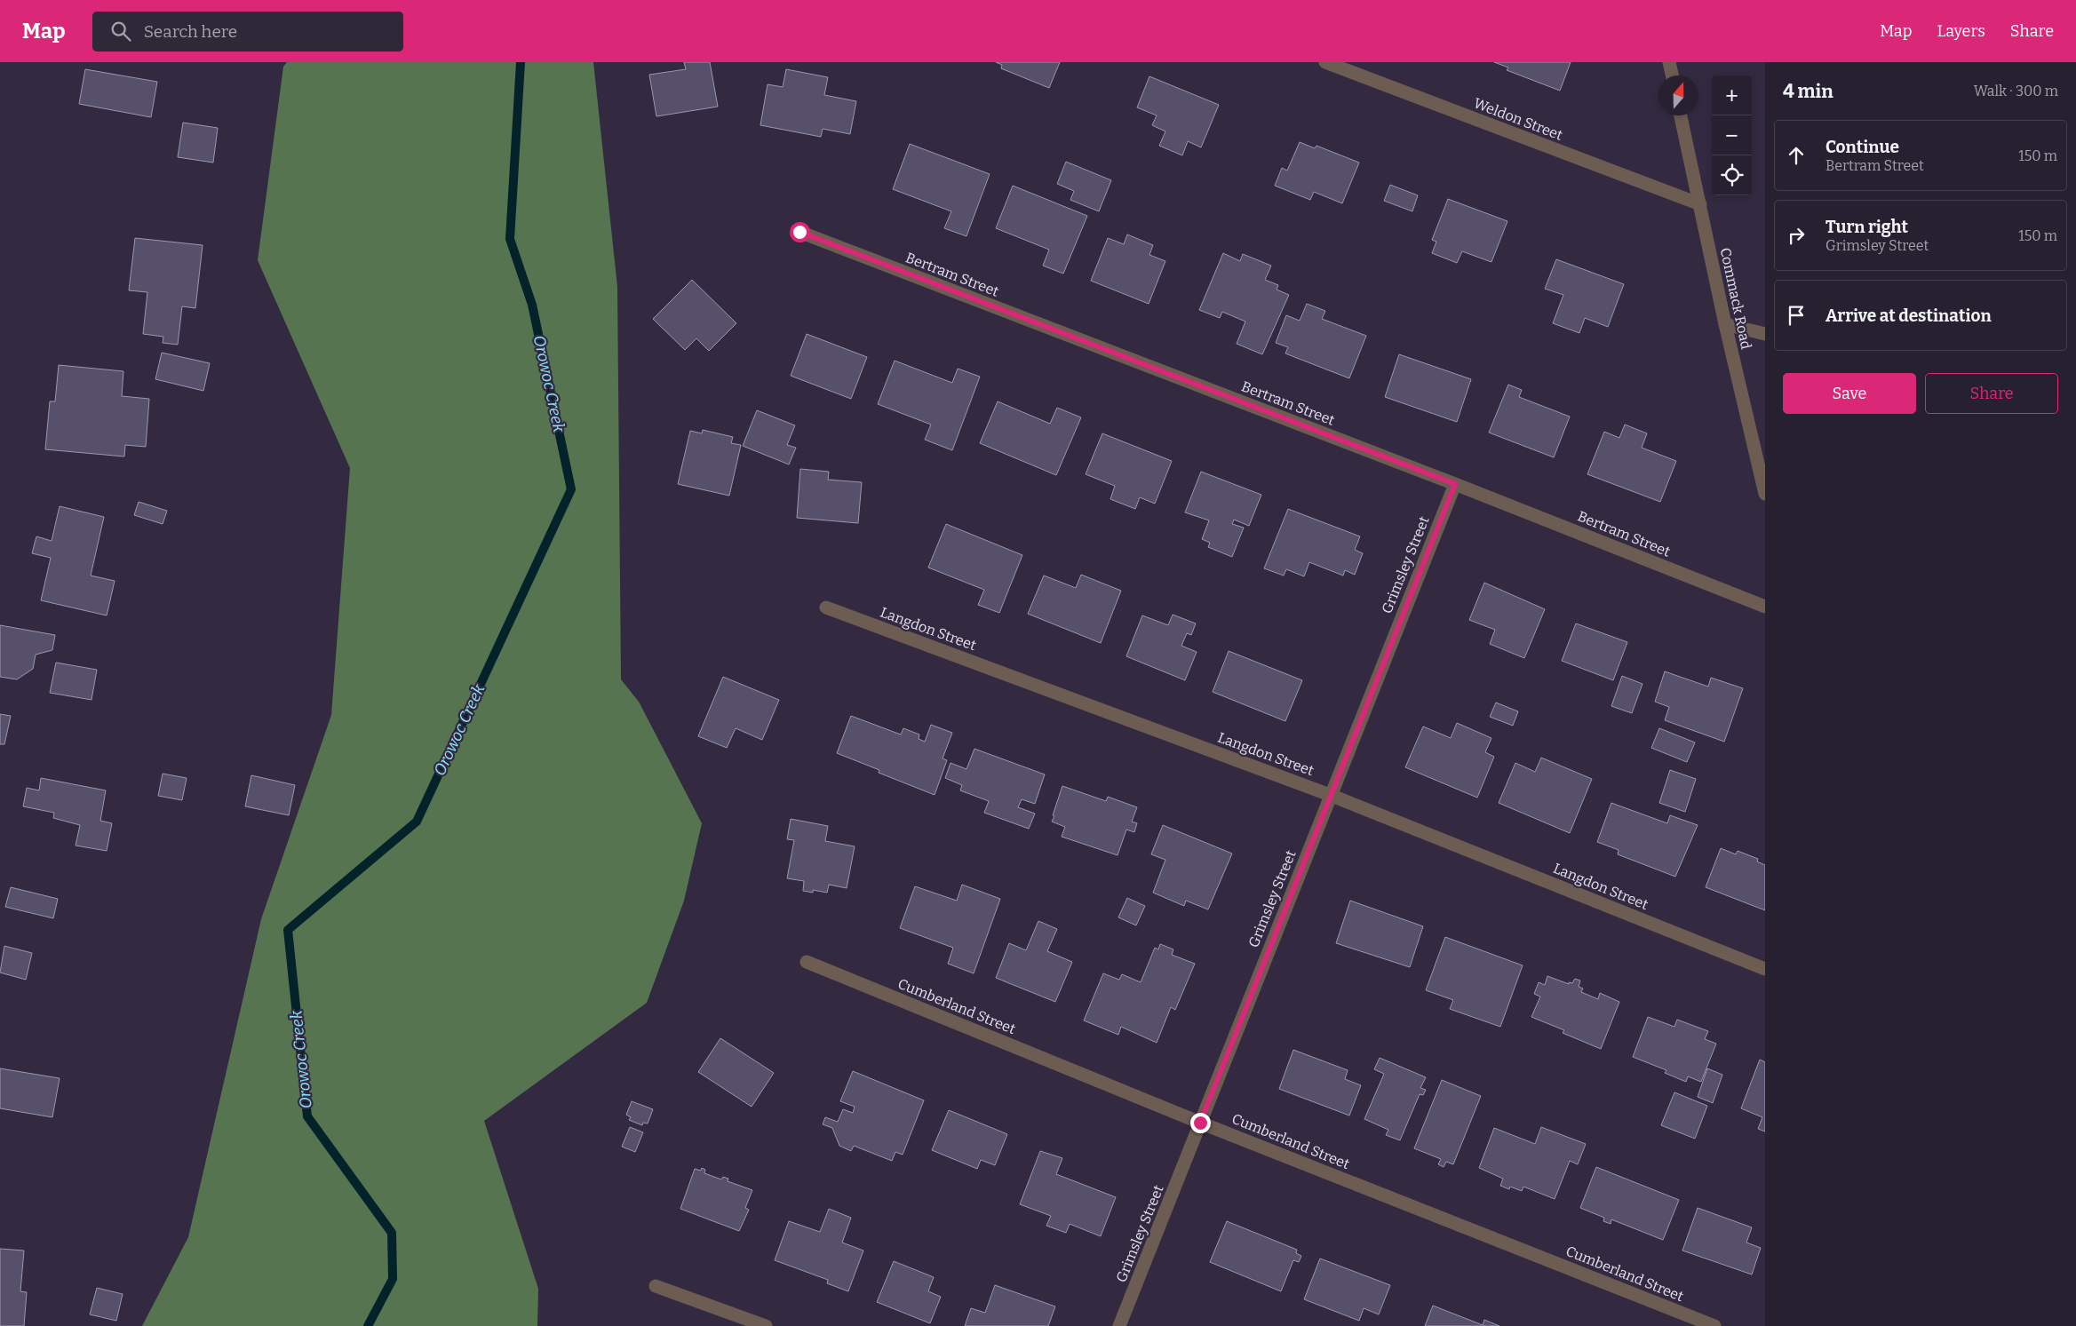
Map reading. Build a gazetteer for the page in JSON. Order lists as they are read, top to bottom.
{
  "streets": {
    "street": [
      "Weldon Street",
      "Bertram Street",
      "Commack Road",
      "Grimsley Street",
      "Langdon Street",
      "Cumberland Street"
    ]
  },
  "crossings": [
    ["Weldon Street", "Commack Road"],
    ["Bertram Street", "Grimsley Street"],
    ["Grimsley Street", "Langdon Street"],
    ["Grimsley Street", "Cumberland Street"]
  ],
  "water": ["Orowoc Creek"],
  "north": "top",
  "page": {
    "header": "Map",
    "search": "Search here",
    "nav": ["Map", "Layers", "Share"],
    "heading": ["4 min", "Walk · 300 m"],
    "map_buttons": ["+", "−"],
    "list": [
      ["Continue", "Bertram Street", "150 m"],
      ["Turn right", "Grimsley Street", "150 m"],
      "Arrive at destination"
    ],
    "buttons": ["Save", "Share"]
  }
}
